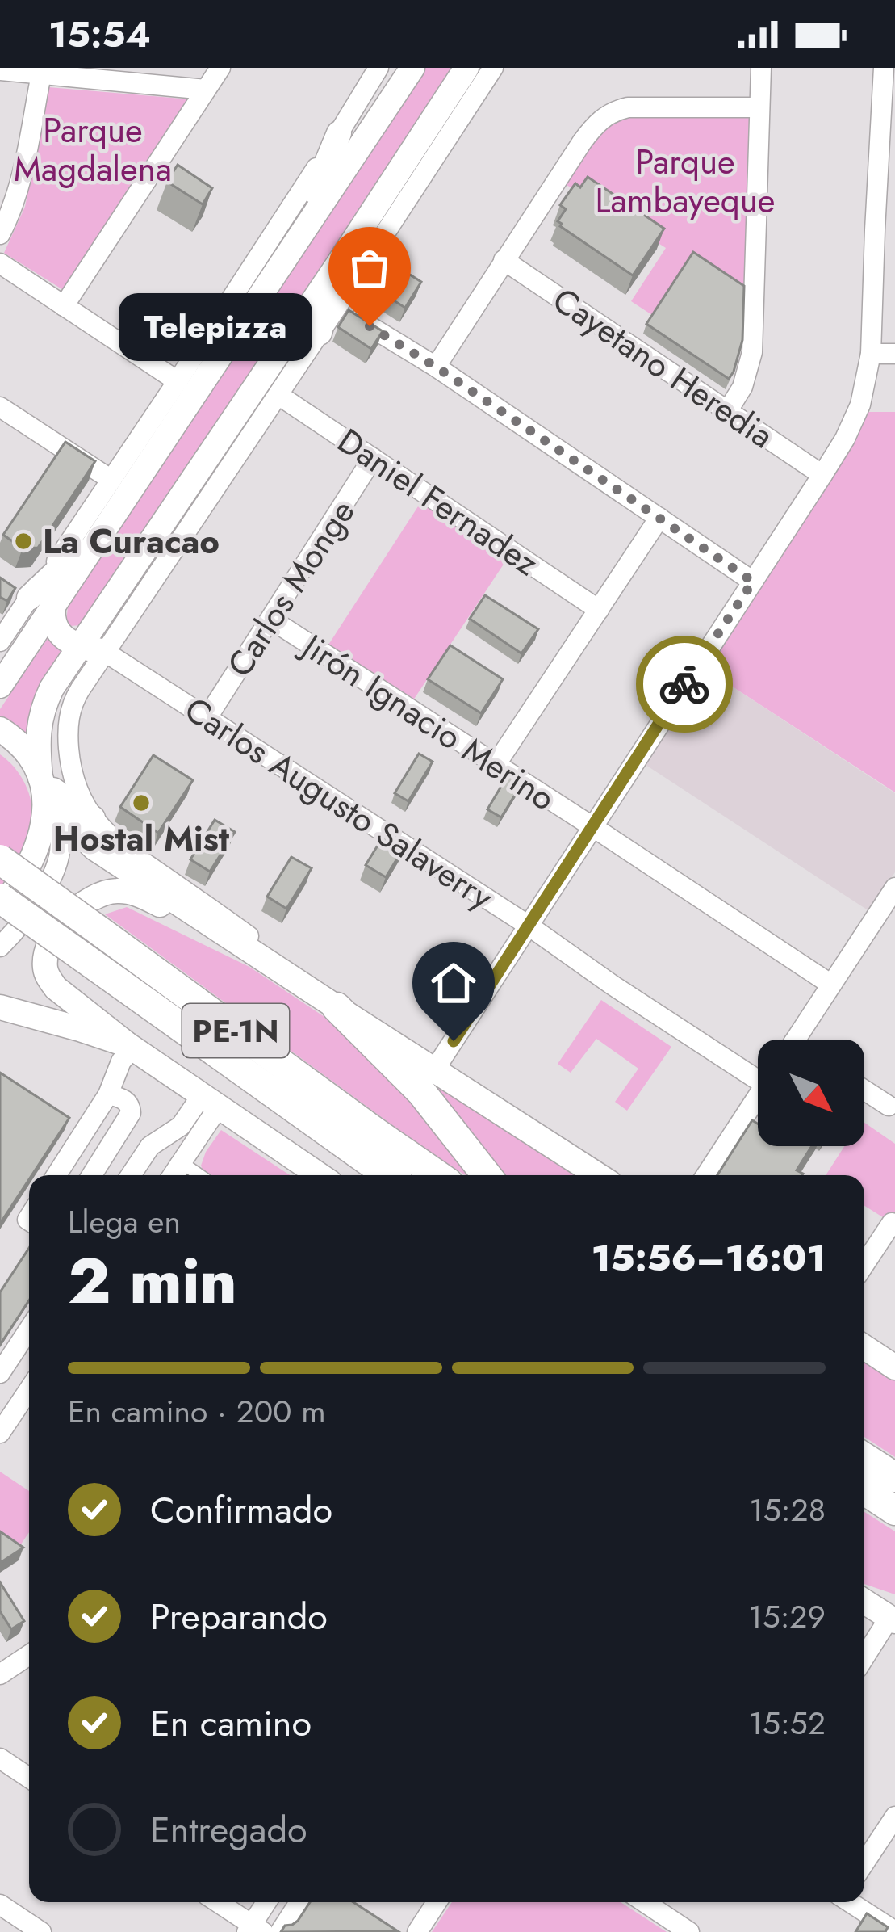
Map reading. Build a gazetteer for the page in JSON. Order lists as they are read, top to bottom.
{
  "streets": {
    "highway": ["PE-1N"],
    "street": [
      "Cayetano Heredia",
      "Daniel Fernadez",
      "Carlos Monge",
      "Jirón Ignacio Merino",
      "Carlos Augusto Salaverry"
    ]
  },
  "crossings": [
    ["Daniel Fernadez", "Carlos Monge"],
    ["Carlos Monge", "Jirón Ignacio Merino"],
    ["Carlos Monge", "Carlos Augusto Salaverry"]
  ],
  "parks": ["Parque Magdalena", "Parque Lambayeque"],
  "places": ["Telepizza", "La Curacao", "Hostal Mist"],
  "north": "bottom right",
  "page": {
    "status": "15:54",
    "bubble": "Telepizza",
    "heading": ["2 min", "Llega en", "15:56–16:01"],
    "bar": "En camino · 200 m",
    "list": [
      ["Confirmado", "15:28"],
      ["Preparando", "15:29"],
      ["En camino", "15:52"],
      "Entregado"
    ]
  }
}
